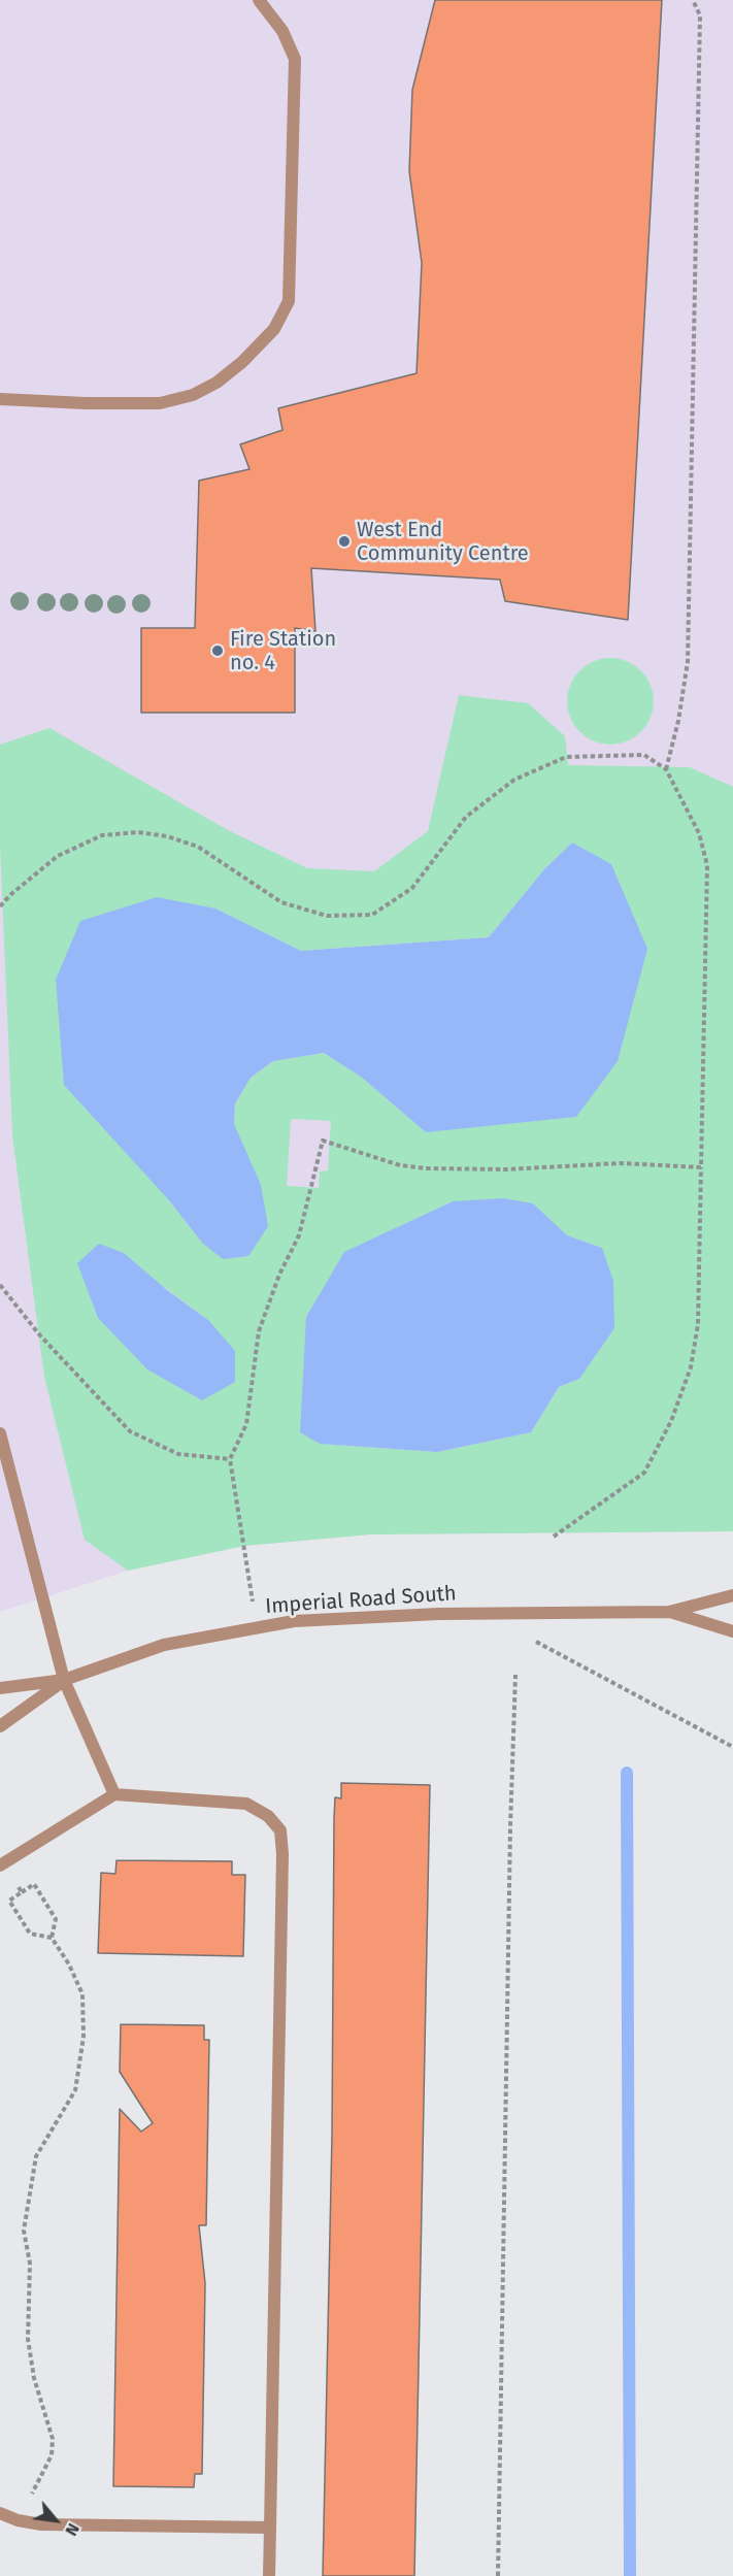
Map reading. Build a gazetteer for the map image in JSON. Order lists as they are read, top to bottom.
{
  "streets": {
    "street": ["Imperial Road South"]
  },
  "places": ["West End Community Centre", "Fire Station no. 4"],
  "north": "bottom right"
}
